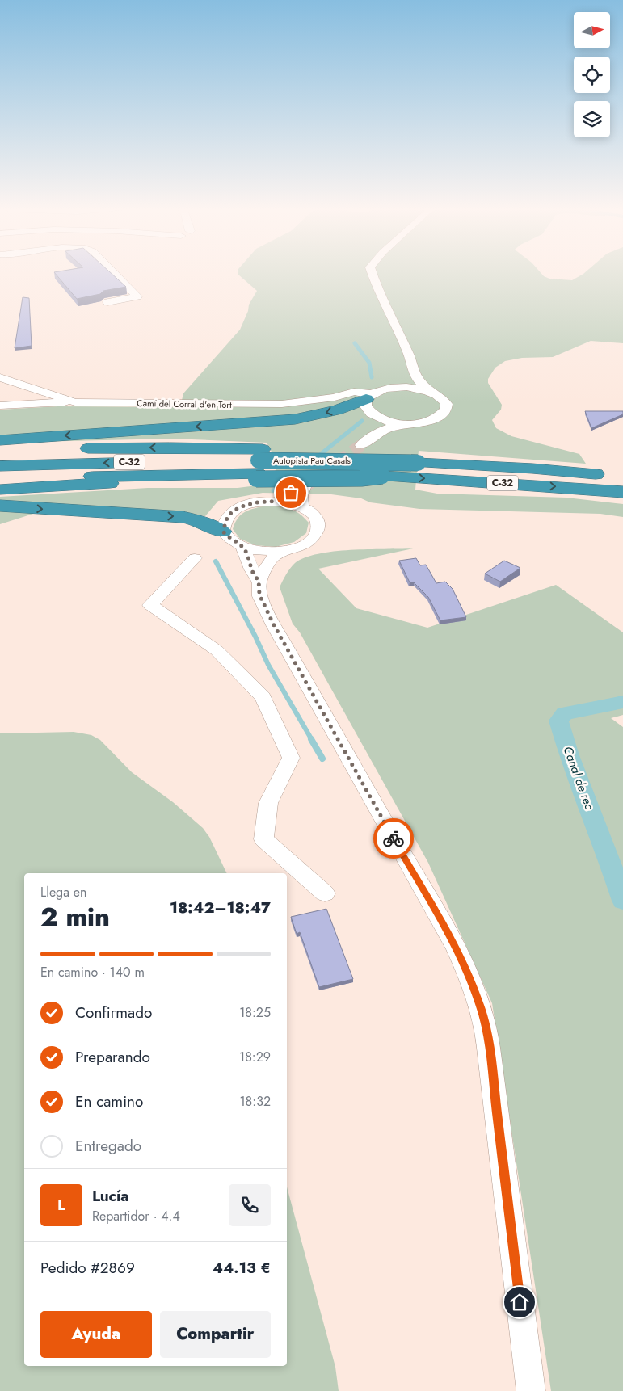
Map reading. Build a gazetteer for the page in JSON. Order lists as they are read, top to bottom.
{
  "streets": {
    "highway": ["Autopista Pau Casals", "C-32"],
    "street": ["Camí del Corral d'en Tort"]
  },
  "crossings": [
    ["Autopista Pau Casals", "C-32"]
  ],
  "water": ["Canal de rec"],
  "north": "right",
  "page": {
    "heading": ["2 min", "Llega en", "18:42–18:47"],
    "panel": [
      "Lucía",
      "Repartidor · 4.4",
      "Pedido #2869",
      "44.13 €"
    ],
    "bar": "En camino · 140 m",
    "list": [
      ["Confirmado", "18:25"],
      ["Preparando", "18:29"],
      ["En camino", "18:32"],
      "Entregado"
    ],
    "round": "L",
    "buttons": ["Ayuda", "Compartir"]
  }
}
